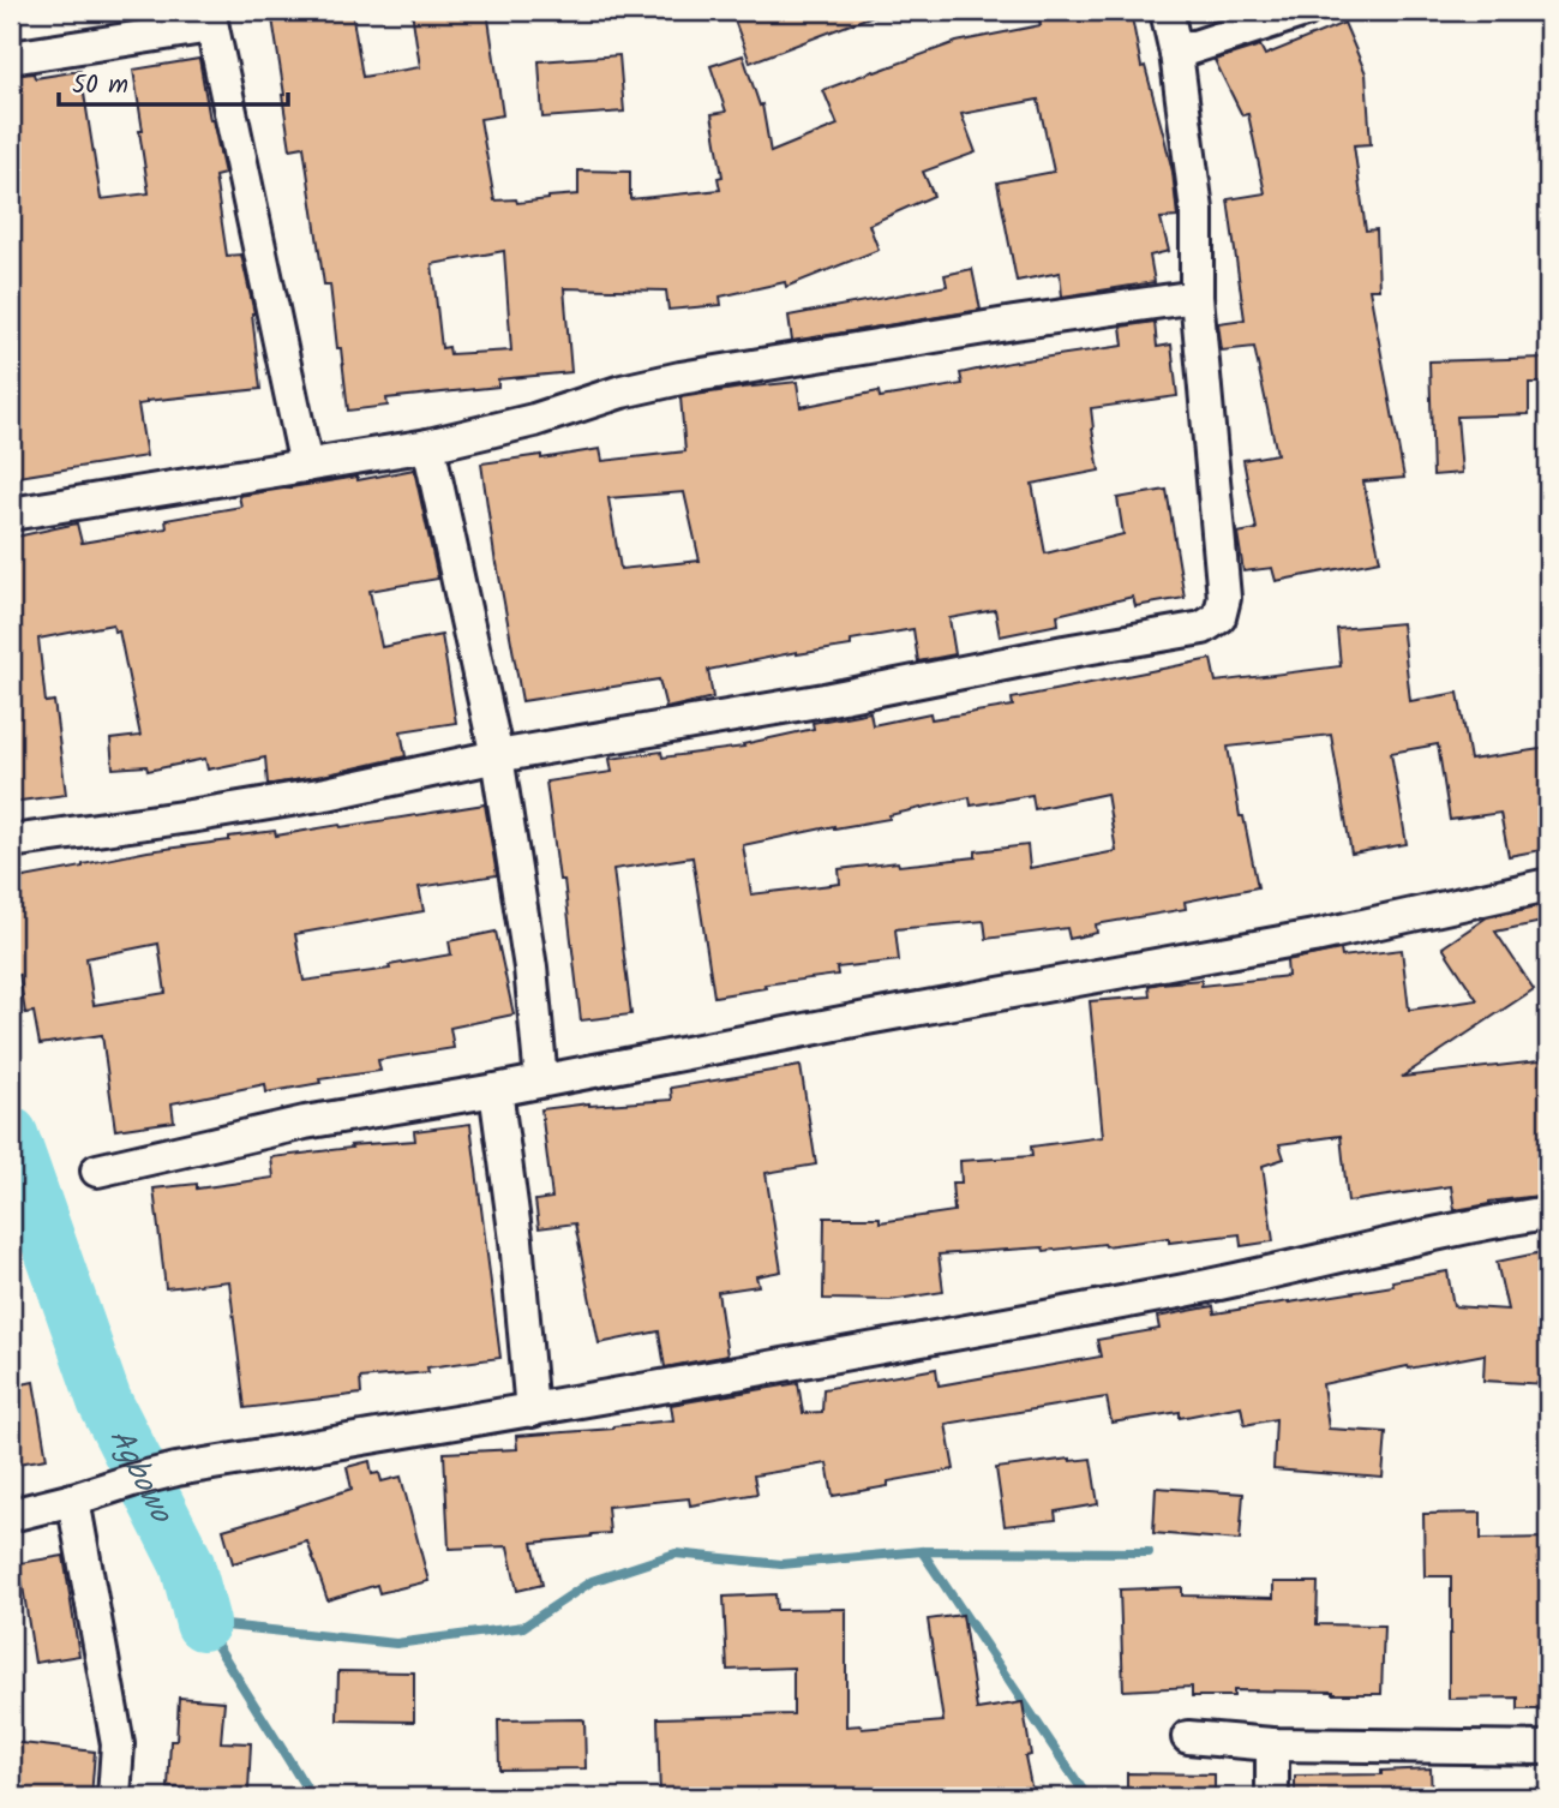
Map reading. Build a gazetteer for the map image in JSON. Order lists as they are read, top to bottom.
{
  "water": ["Agbowo"],
  "scale_bar": "50 m"
}
